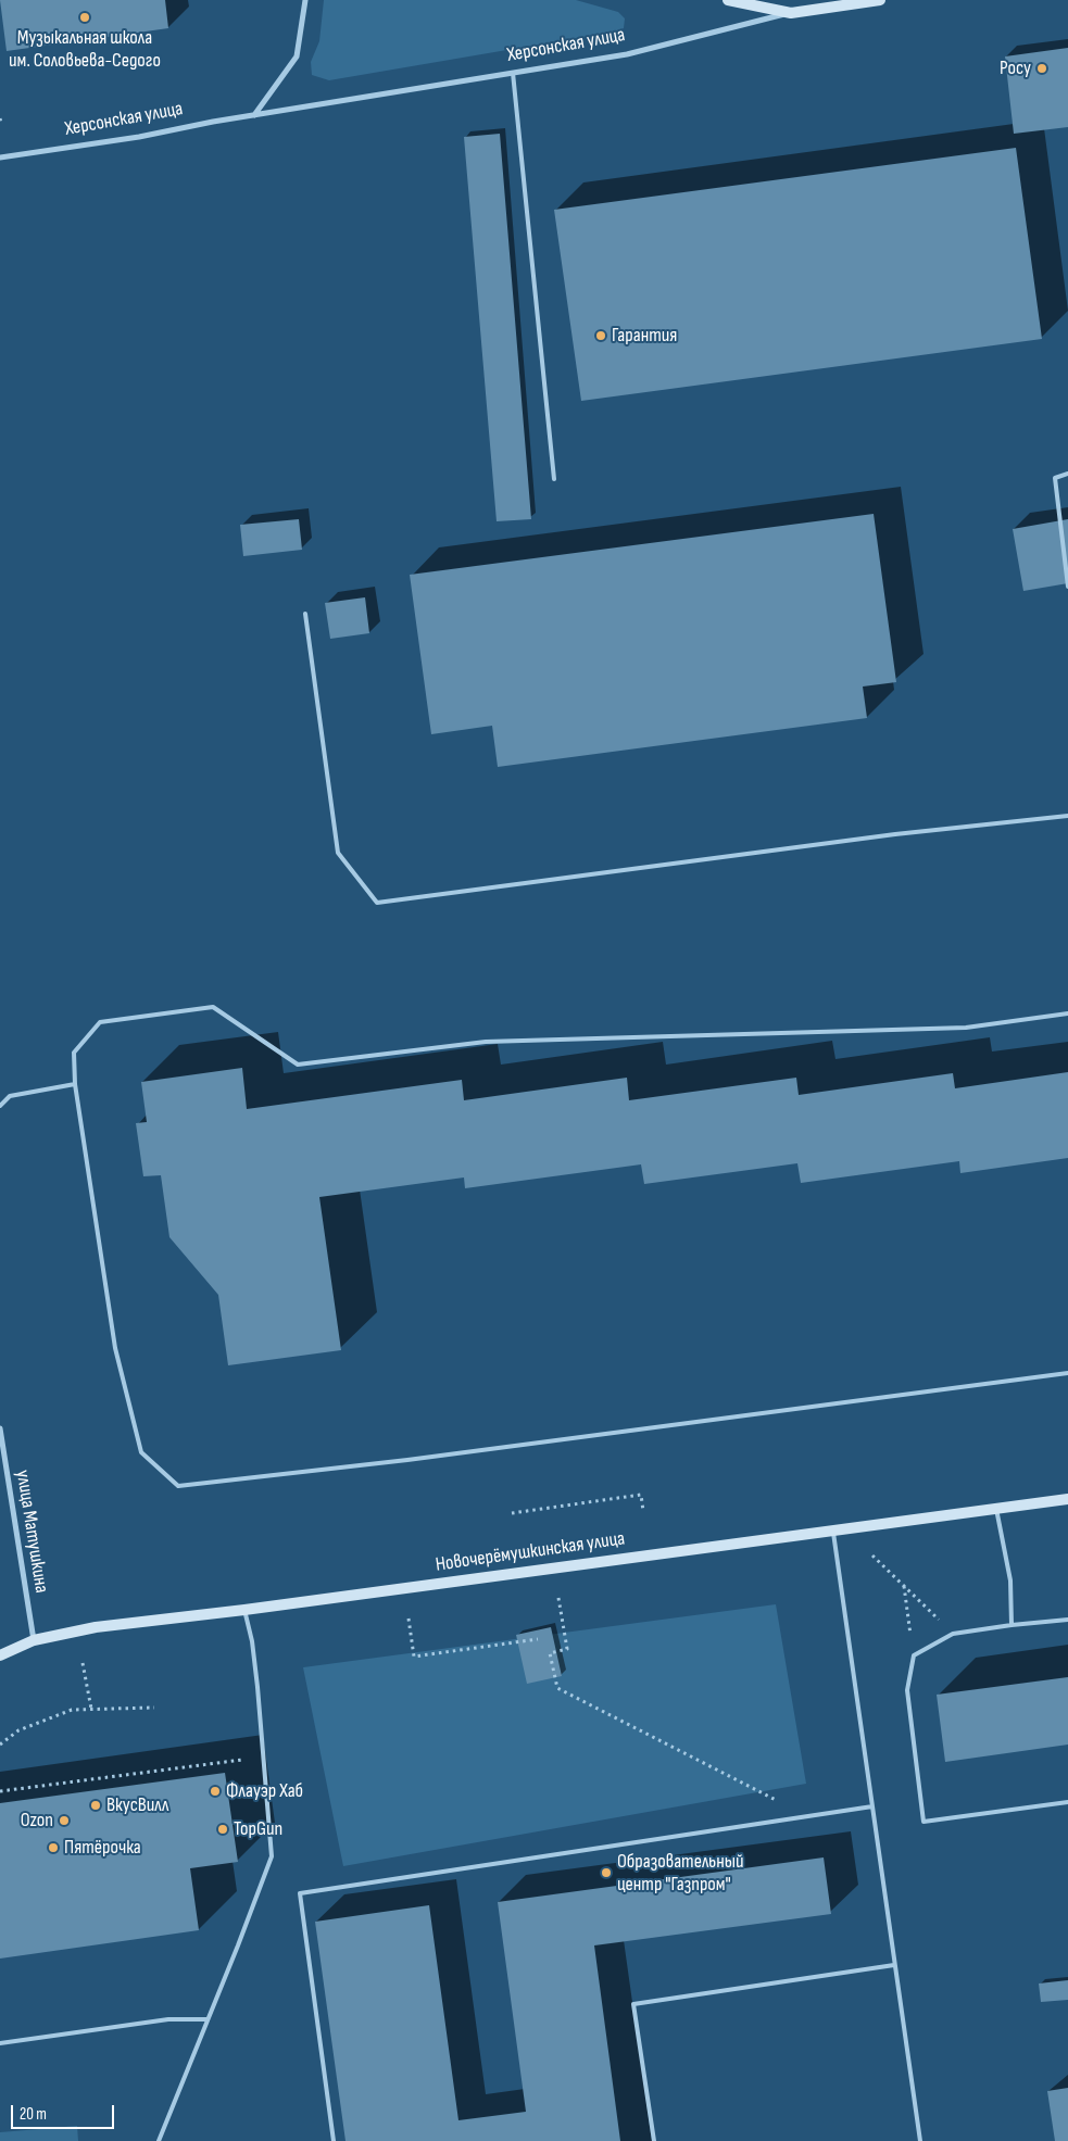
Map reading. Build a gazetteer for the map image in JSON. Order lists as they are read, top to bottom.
{
  "streets": {
    "street": ["Херсонская улица", "улица Матушкина", "Новочерёмушкинская улица"]
  },
  "crossings": [
    ["улица Матушкина", "Новочерёмушкинская улица"]
  ],
  "places": [
    "Музыкальная школа им. Соловьева-Седого",
    "Росу",
    "Гарантия",
    "Флауэр Хаб",
    "ВкусВилл",
    "Ozon",
    "TopGun",
    "Пятёрочка",
    "Образовательный центр \"Газпром\""
  ],
  "scale_bar": "20 m"
}
